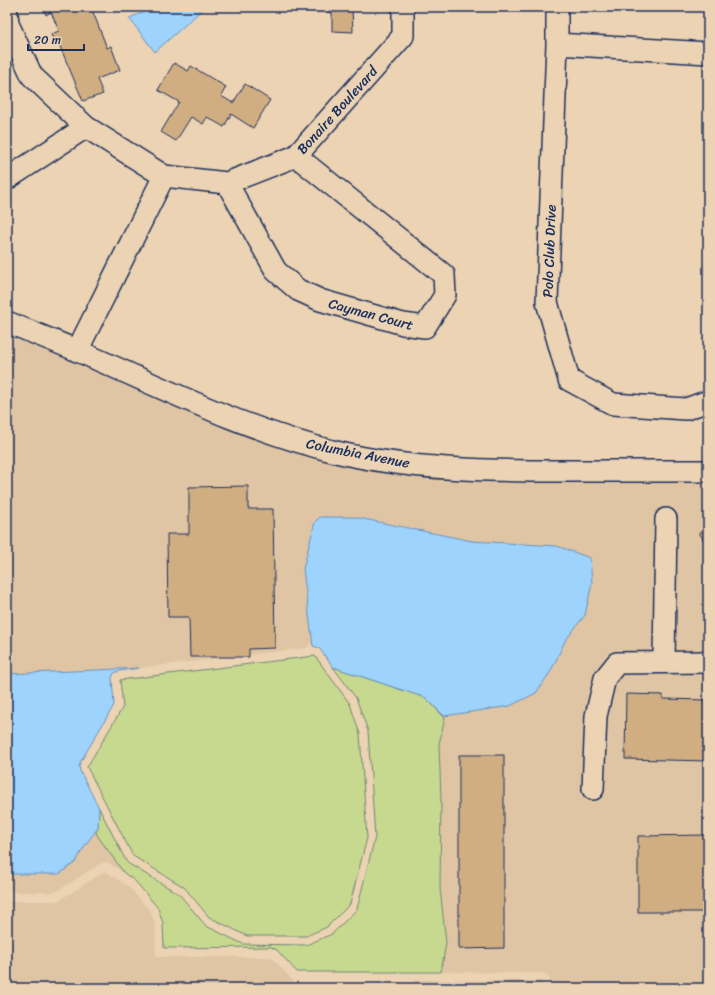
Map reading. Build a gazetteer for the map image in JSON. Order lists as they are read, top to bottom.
{
  "streets": {
    "street": [
      "Bonaire Boulevard",
      "Polo Club Drive",
      "Cayman Court",
      "Columbia Avenue"
    ]
  },
  "crossings": [
    ["Bonaire Boulevard", "Cayman Court"]
  ],
  "scale_bar": "20 m"
}
